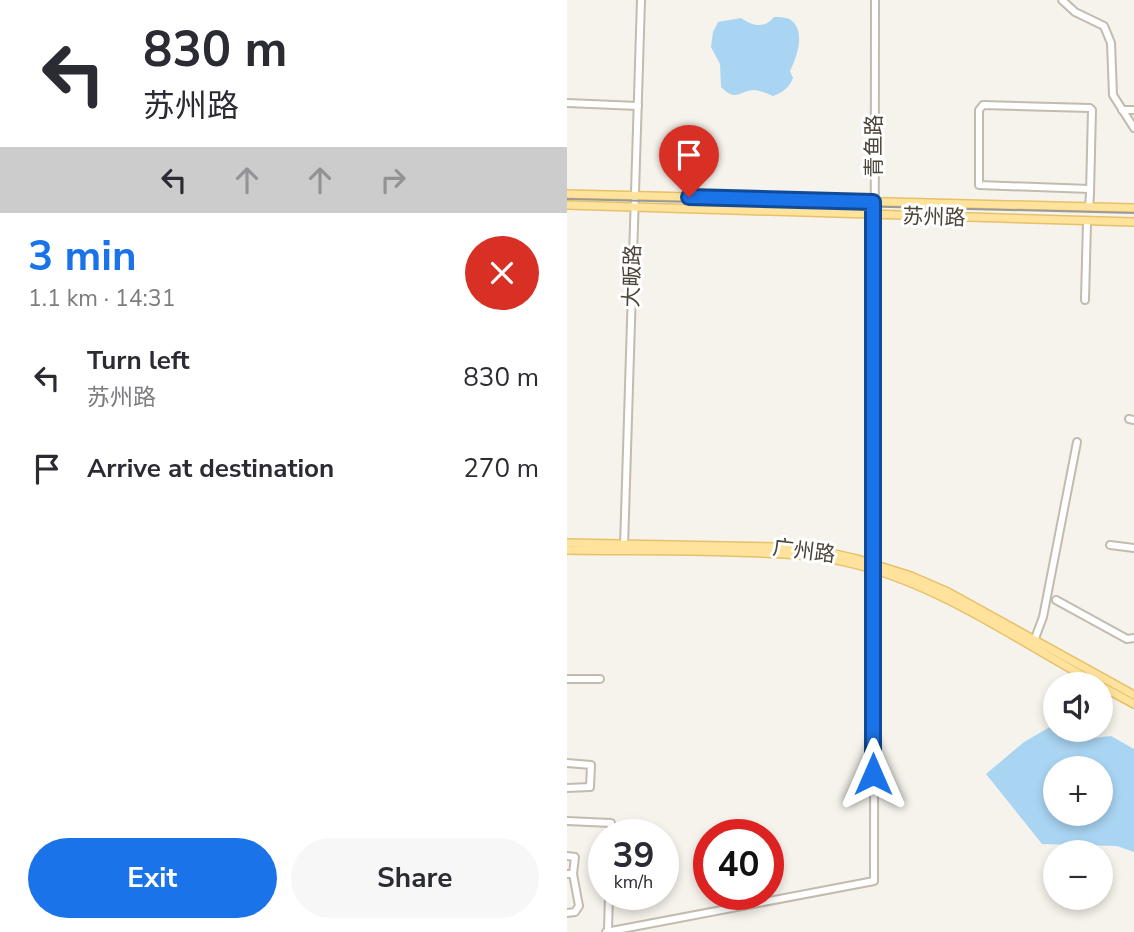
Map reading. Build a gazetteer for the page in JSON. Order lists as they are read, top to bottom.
{
  "streets": {
    "main road": ["苏州路", "广州路"],
    "street": ["青鱼路", "大畈路"]
  },
  "crossings": [
    ["青鱼路", "苏州路"],
    ["青鱼路", "广州路"],
    ["苏州路", "大畈路"],
    ["大畈路", "广州路"]
  ],
  "page": {
    "turn": ["830 m", "苏州路"],
    "heading": ["3 min", "1.1 km · 14:31"],
    "list": [
      {
        "name": "Turn left",
        "note": "苏州路",
        "value": "830 m"
      },
      {
        "name": "Arrive at destination",
        "value": "270 m"
      }
    ],
    "map_buttons": ["+", "−"],
    "speed": "39 km/h",
    "limit": "40",
    "buttons": ["Exit", "Share"]
  }
}
